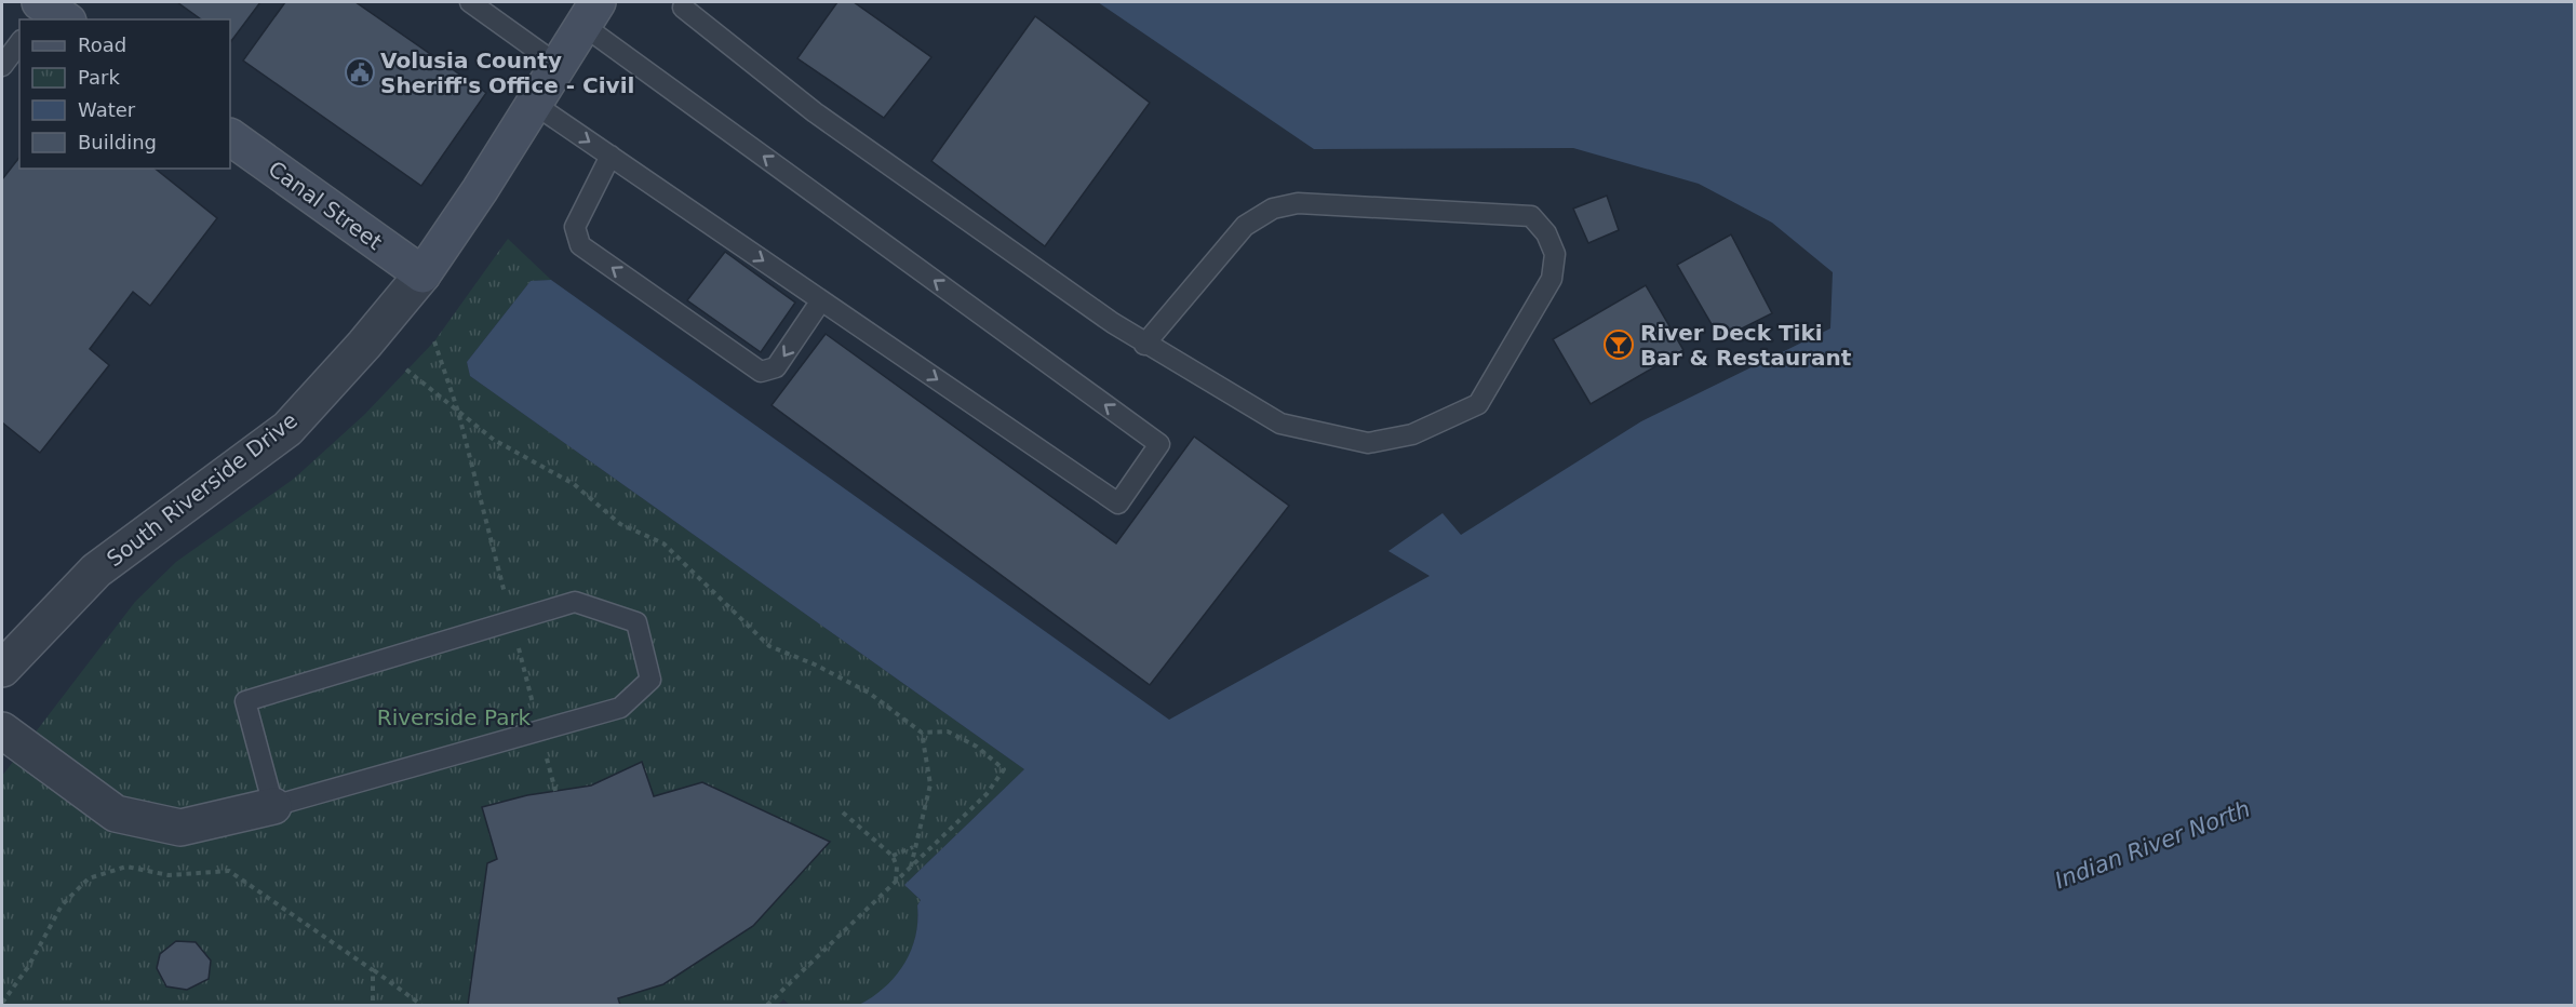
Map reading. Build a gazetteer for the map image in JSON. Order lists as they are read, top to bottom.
{
  "streets": {
    "main road": ["Canal Street"],
    "street": ["South Riverside Drive"]
  },
  "crossings": [
    ["Canal Street", "South Riverside Drive"]
  ],
  "water": ["Indian River North"],
  "parks": ["Riverside Park"],
  "places": {
    "public building": ["Volusia County Sheriff's Office - Civil"],
    "bar": ["River Deck Tiki Bar & Restaurant"]
  },
  "legend": [
    "Road",
    "Park",
    "Water",
    "Building"
  ]
}
